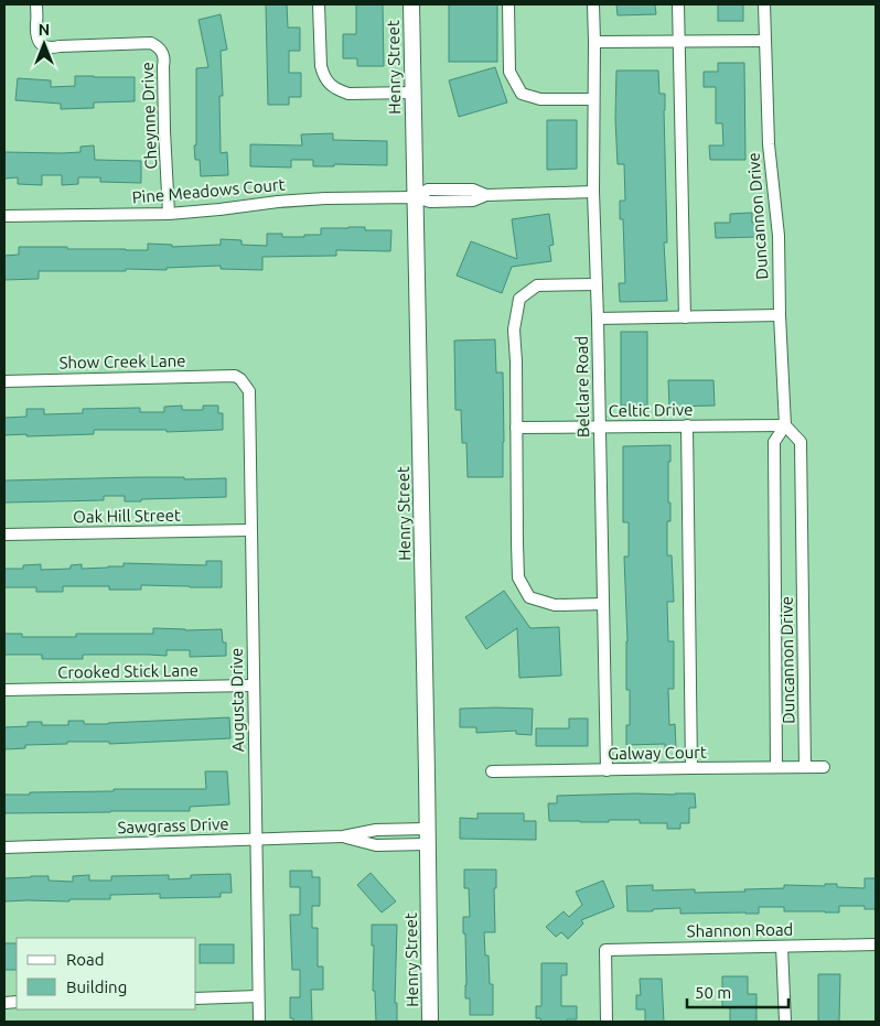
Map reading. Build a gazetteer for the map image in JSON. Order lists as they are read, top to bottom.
{
  "streets": {
    "street": [
      "Henry Street",
      "Cheynne Drive",
      "Pine Meadows Court",
      "Duncannon Drive",
      "Show Creek Lane",
      "Belclare Road",
      "Celtic Drive",
      "Oak Hill Street",
      "Crooked Stick Lane",
      "Augusta Drive",
      "Galway Court",
      "Sawgrass Drive",
      "Shannon Road"
    ]
  },
  "crossings": [
    ["Henry Street", "Pine Meadows Court"],
    ["Henry Street", "Sawgrass Drive"],
    ["Cheynne Drive", "Pine Meadows Court"],
    ["Pine Meadows Court", "Belclare Road"],
    ["Duncannon Drive", "Celtic Drive"],
    ["Duncannon Drive", "Galway Court"],
    ["Show Creek Lane", "Augusta Drive"],
    ["Belclare Road", "Celtic Drive"],
    ["Belclare Road", "Galway Court"],
    ["Oak Hill Street", "Augusta Drive"],
    ["Crooked Stick Lane", "Augusta Drive"],
    ["Augusta Drive", "Sawgrass Drive"]
  ],
  "legend": ["Road", "Building"],
  "scale_bar": "50 m",
  "north": "top"
}
